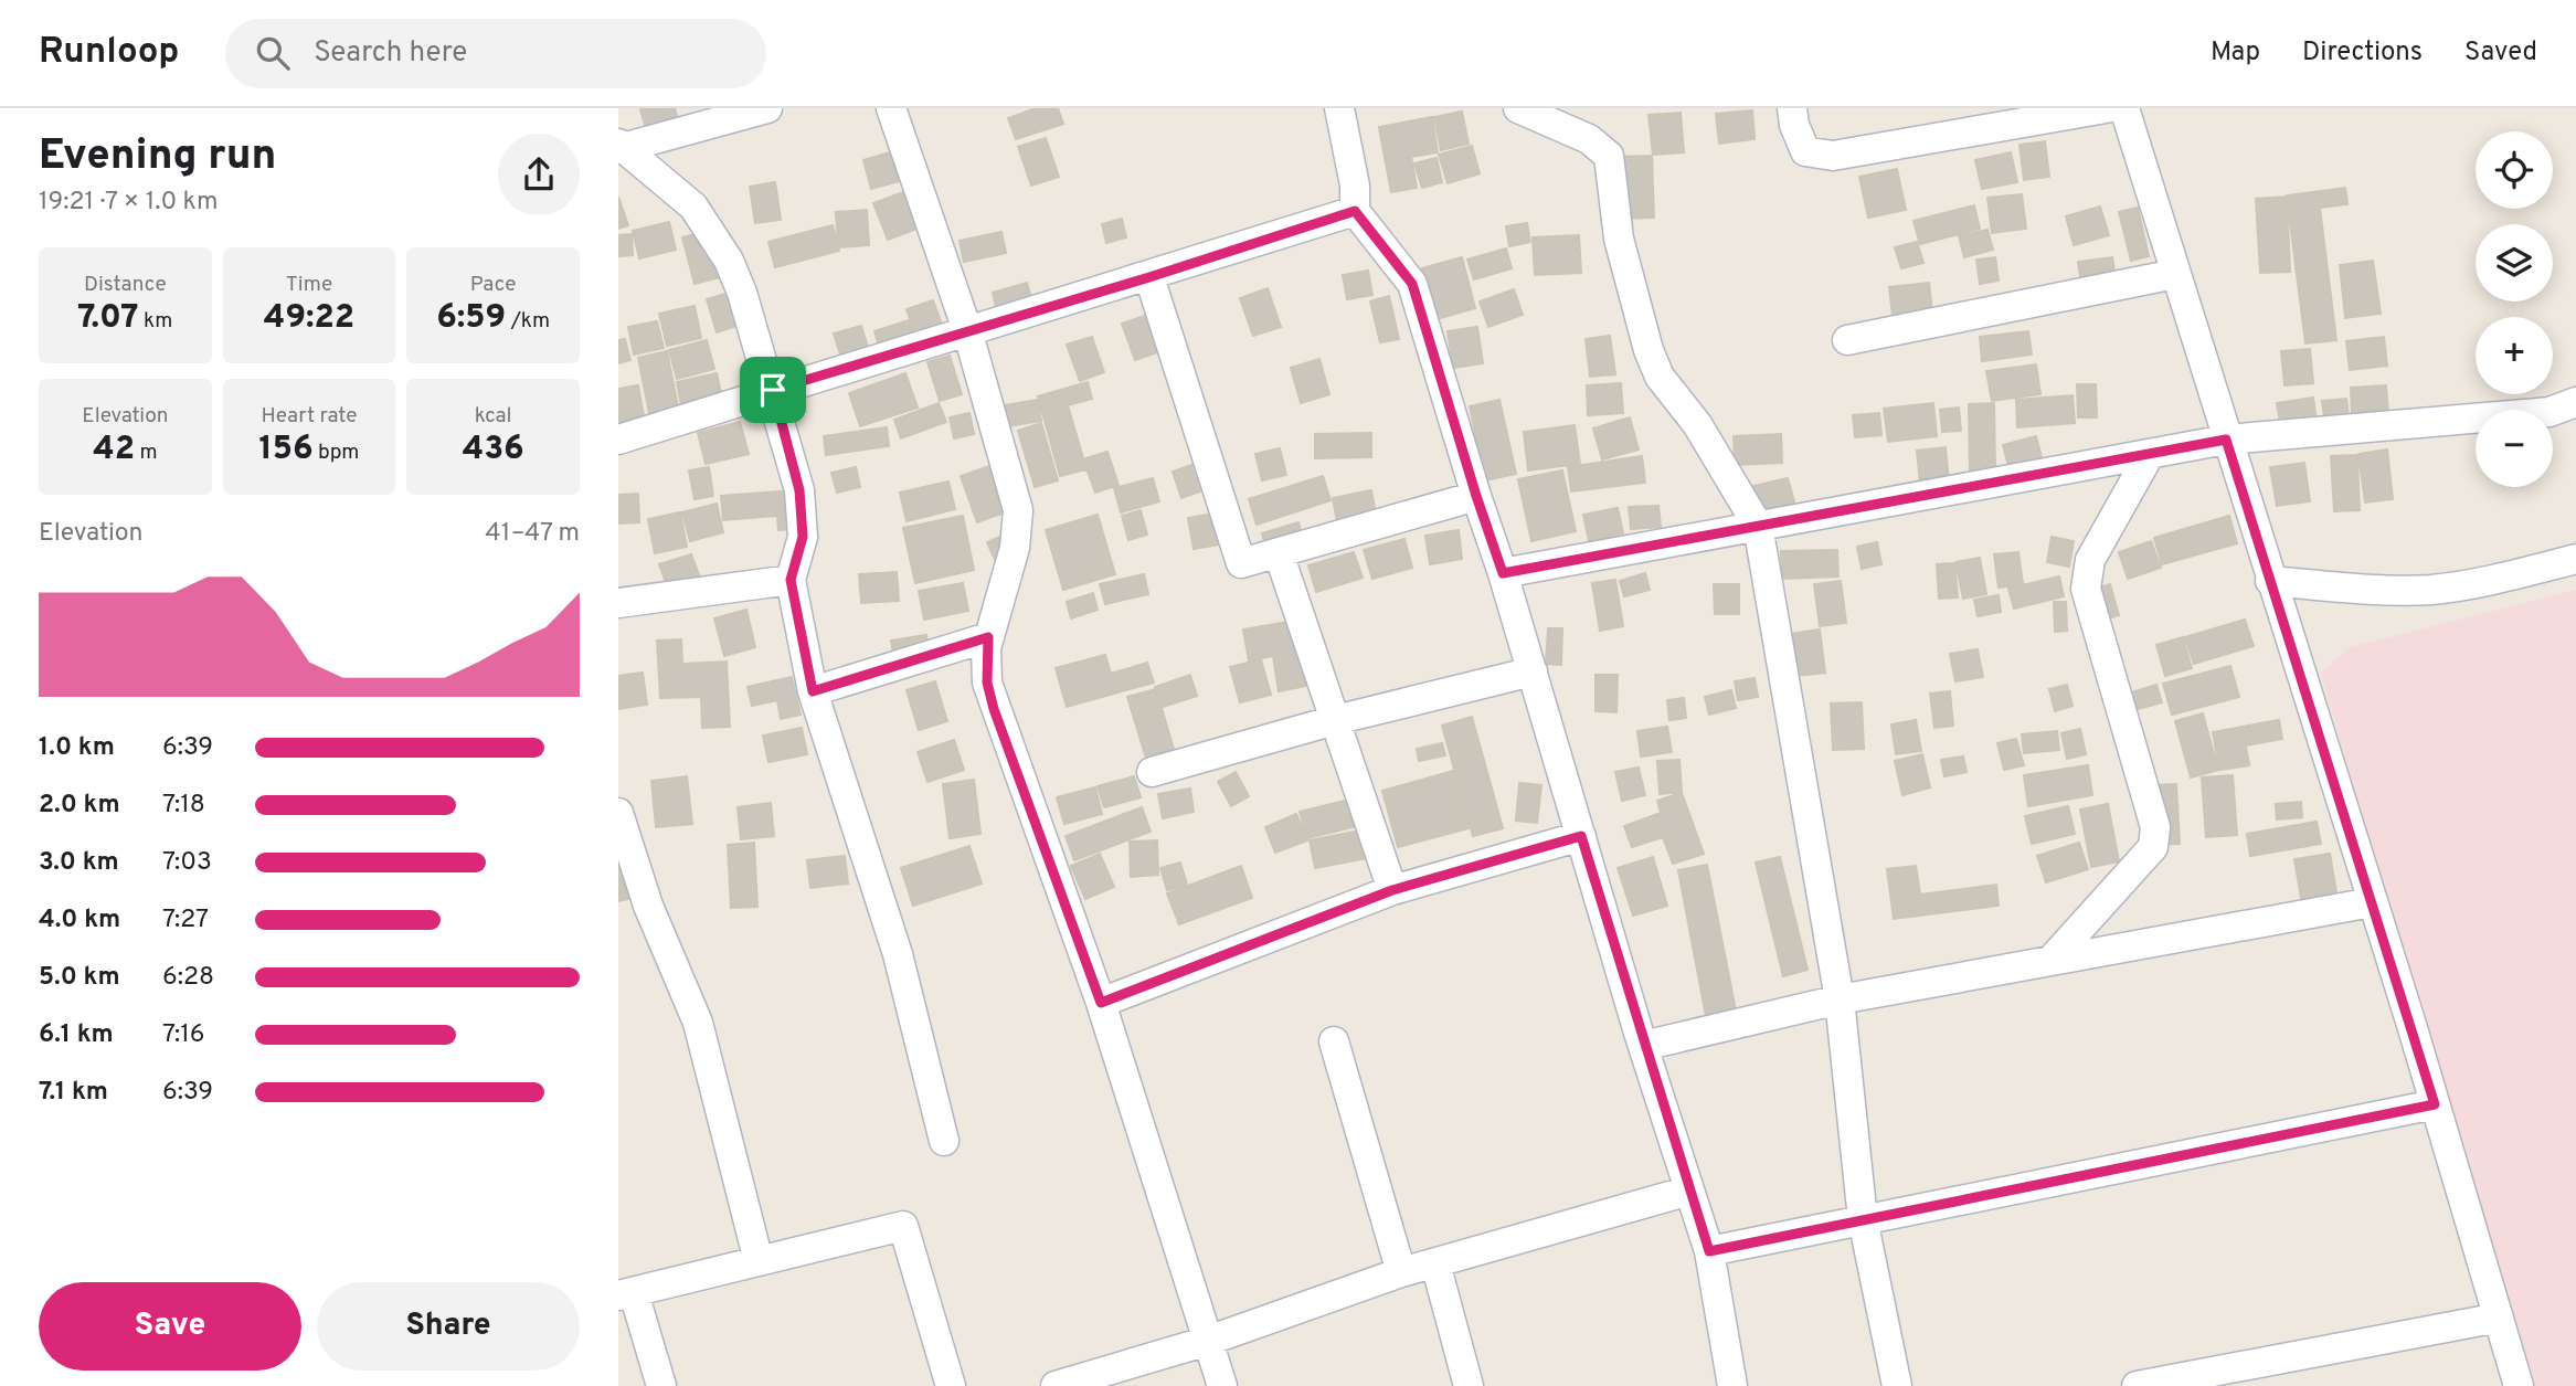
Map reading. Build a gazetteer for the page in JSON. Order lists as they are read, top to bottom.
{
  "page": {
    "header": "Runloop",
    "search": "Search here",
    "nav": ["Map", "Directions", "Saved"],
    "heading": ["Evening run", "19:21 · 7 × 1.0 km"],
    "map_buttons": ["+", "−"],
    "stats": [
      ["Distance", "7.07 km"],
      ["Time", "49:22"],
      ["Pace", "6:59 /km"],
      ["Elevation", "42 m"],
      ["Heart rate", "156 bpm"],
      ["kcal", "436"]
    ],
    "chart": ["Elevation", "41–47 m"],
    "list": [
      {
        "name": "1.0 km",
        "note": "6:39"
      },
      {
        "name": "2.0 km",
        "note": "7:18"
      },
      {
        "name": "3.0 km",
        "note": "7:03"
      },
      {
        "name": "4.0 km",
        "note": "7:27"
      },
      {
        "name": "5.0 km",
        "note": "6:28"
      },
      {
        "name": "6.1 km",
        "note": "7:16"
      },
      {
        "name": "7.1 km",
        "note": "6:39"
      }
    ],
    "buttons": ["Save", "Share"]
  }
}
